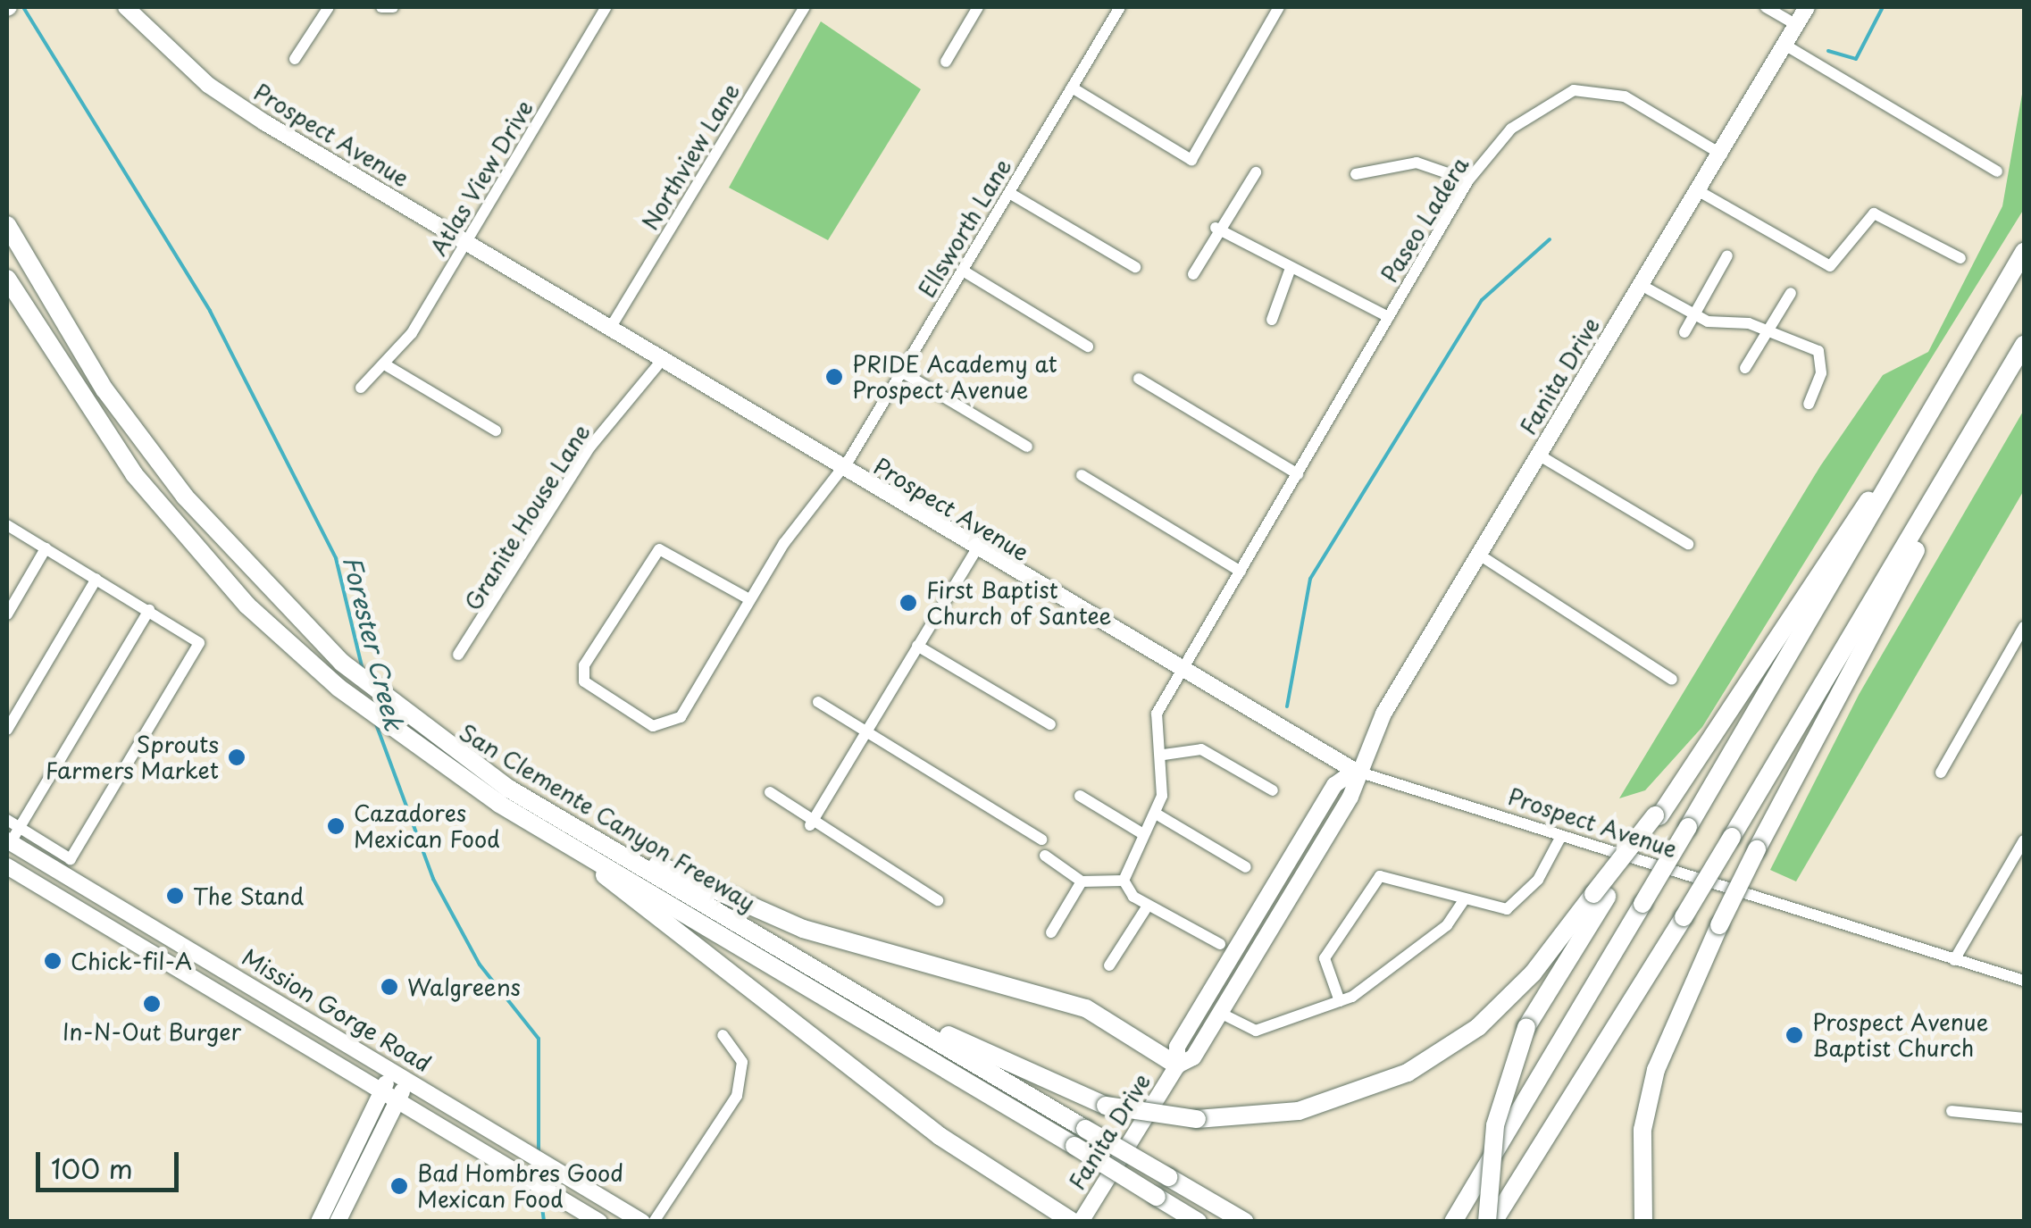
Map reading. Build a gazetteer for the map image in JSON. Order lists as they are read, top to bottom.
{
  "streets": {
    "highway": ["San Clemente Canyon Freeway"],
    "main road": ["Prospect Avenue", "Fanita Drive", "Mission Gorge Road"],
    "street": [
      "Northview Lane",
      "Atlas View Drive",
      "Paseo Ladera",
      "Ellsworth Lane",
      "Granite House Lane"
    ]
  },
  "crossings": [
    ["Prospect Avenue", "Northview Lane"],
    ["Prospect Avenue", "Atlas View Drive"],
    ["Prospect Avenue", "Paseo Ladera"],
    ["Prospect Avenue", "Ellsworth Lane"],
    ["Prospect Avenue", "Fanita Drive"],
    ["Prospect Avenue", "Granite House Lane"],
    ["Paseo Ladera", "Fanita Drive"]
  ],
  "water": ["Forester Creek"],
  "places": [
    "PRIDE Academy at Prospect Avenue",
    "First Baptist Church of Santee",
    "Sprouts Farmers Market",
    "Cazadores Mexican Food",
    "The Stand",
    "Chick-fil-A",
    "Walgreens",
    "In-N-Out Burger",
    "Prospect Avenue Baptist Church",
    "Bad Hombres Good Mexican Food"
  ],
  "scale_bar": "100 m"
}
